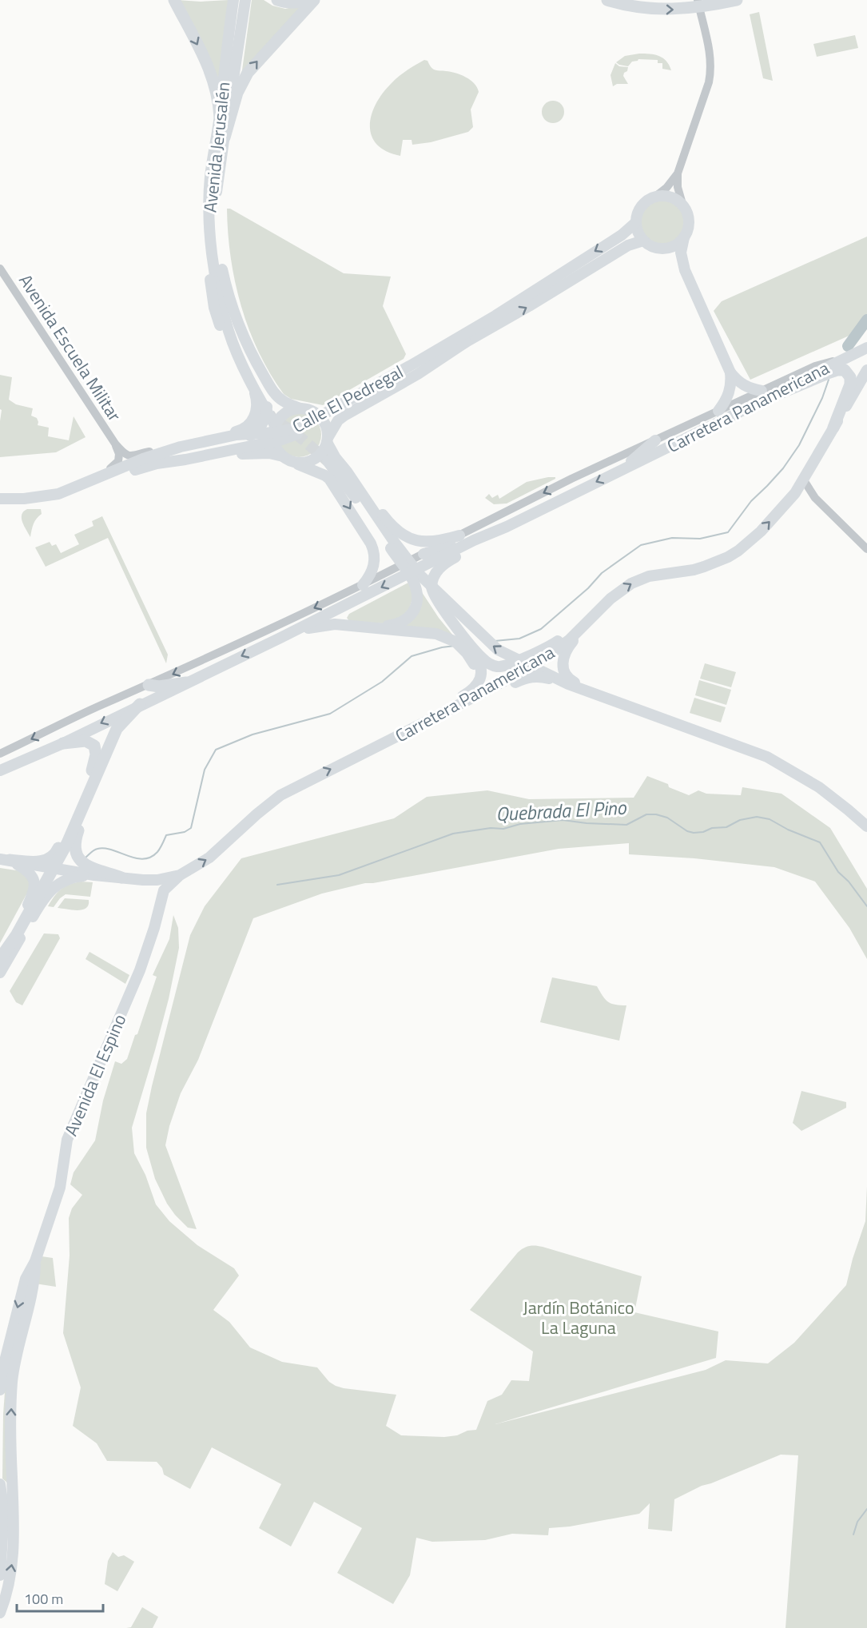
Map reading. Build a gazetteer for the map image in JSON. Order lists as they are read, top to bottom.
{
  "streets": {
    "main road": [
      "Avenida Jerusalén",
      "Calle El Pedregal",
      "Carretera Panamericana",
      "Avenida El Espino"
    ],
    "street": ["Avenida Escuela Militar"]
  },
  "water": ["Quebrada El Pino"],
  "parks": ["Jardín Botánico La Laguna"],
  "scale_bar": "100 m"
}
